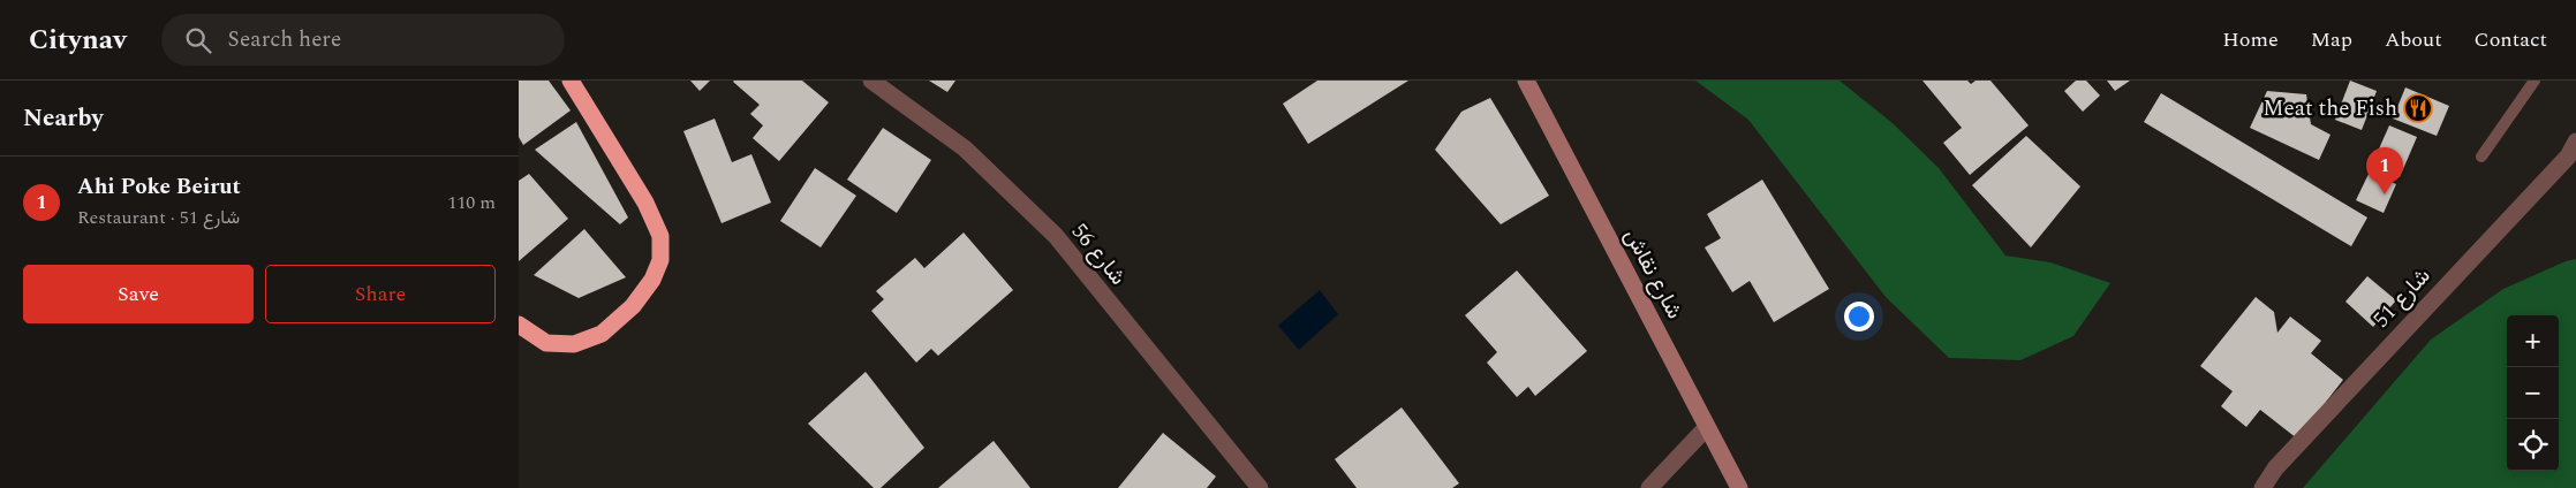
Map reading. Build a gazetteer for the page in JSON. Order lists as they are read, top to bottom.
{
  "streets": {
    "street": ["شارع 56", "شارع نقاش", "شارع 51"]
  },
  "places": {
    "restaurant": ["Meat the Fish"]
  },
  "page": {
    "header": "Citynav",
    "search": "Search here",
    "nav": [
      "Home",
      "Map",
      "About",
      "Contact"
    ],
    "heading": "Nearby",
    "pins": "1",
    "list": [
      {
        "mark": "1",
        "name": "Ahi Poke Beirut",
        "note": "Restaurant · شارع 51",
        "value": "110 m"
      }
    ],
    "buttons": ["Save", "Share"],
    "map_buttons": ["+", "−"]
  }
}
